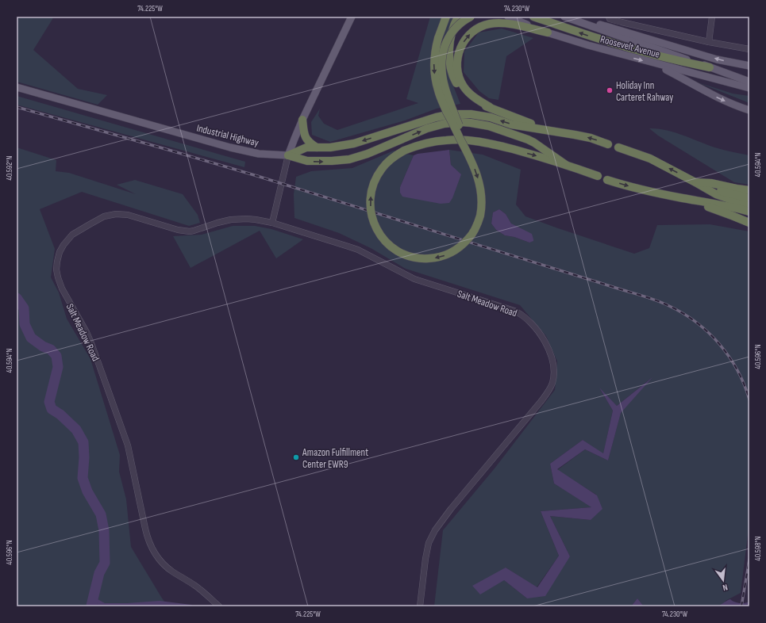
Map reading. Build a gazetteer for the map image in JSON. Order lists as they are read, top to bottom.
{
  "streets": {
    "main road": ["Roosevelt Avenue", "Industrial Highway"],
    "street": ["Salt Meadow Road"]
  },
  "places": ["Holiday Inn Carteret Rahway", "Amazon Fulfillment Center EWR9"],
  "north": "bottom",
  "coordinates": [
    "74.225°W",
    "74.230°W",
    "40.594°N",
    "40.592°N",
    "40.596°N",
    "40.598°N"
  ]
}
